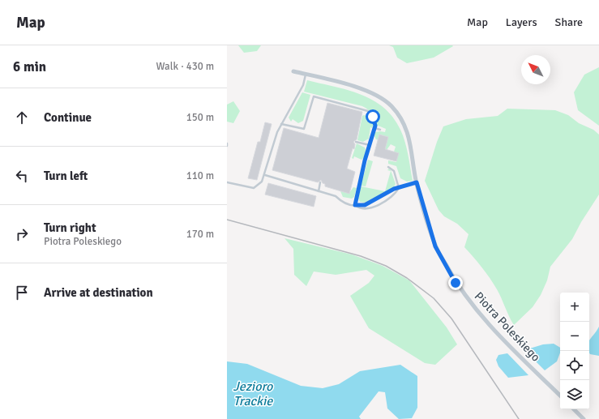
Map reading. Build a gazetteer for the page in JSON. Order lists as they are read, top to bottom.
{
  "streets": {
    "street": ["Piotra Poleskiego"]
  },
  "water": ["Jezioro Trackie"],
  "north": "top left",
  "page": {
    "header": "Map",
    "nav": ["Map", "Layers", "Share"],
    "heading": ["6 min", "Walk · 430 m"],
    "list": [
      ["Continue", "150 m"],
      ["Turn left", "110 m"],
      ["Turn right", "Piotra Poleskiego", "170 m"],
      "Arrive at destination"
    ],
    "map_buttons": ["+", "−"]
  }
}
